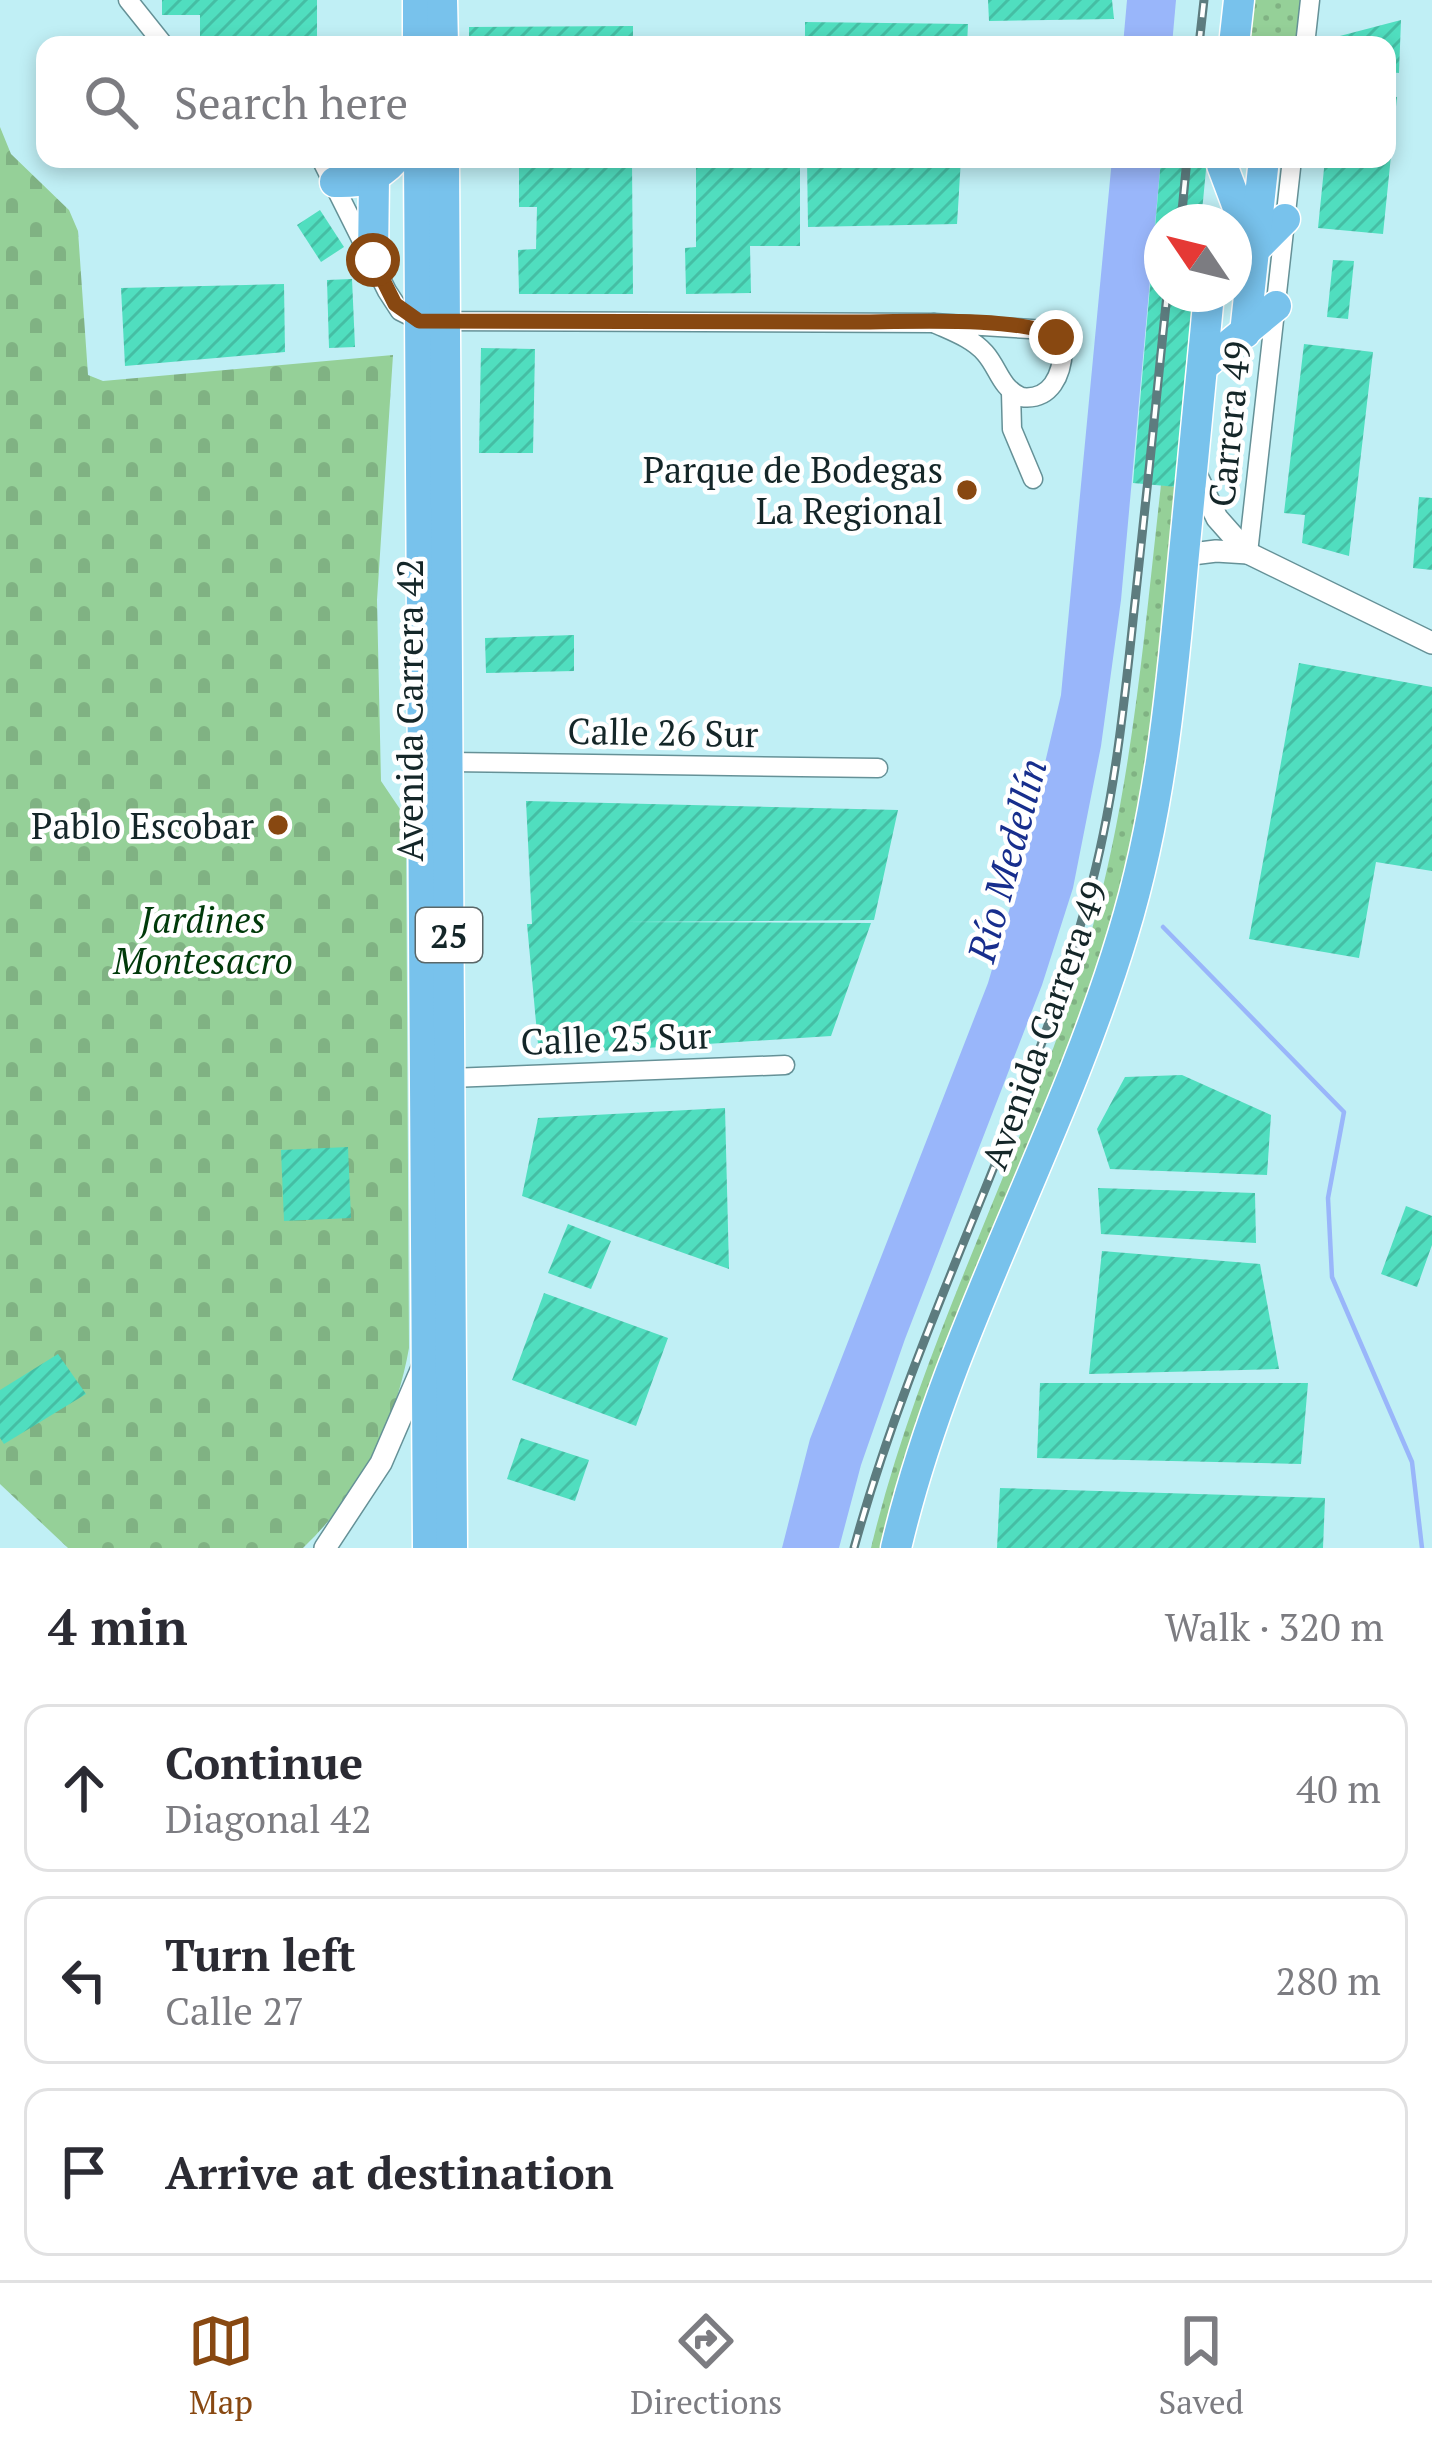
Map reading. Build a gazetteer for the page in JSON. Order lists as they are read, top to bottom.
{
  "streets": {
    "highway": ["Avenida Carrera 42", "25", "Avenida Carrera 49"],
    "street": ["Carrera 49", "Calle 26 Sur", "Calle 25 Sur"]
  },
  "crossings": [
    ["Avenida Carrera 42", "Calle 26 Sur"],
    ["Avenida Carrera 42", "Calle 25 Sur"]
  ],
  "water": ["Río Medellín"],
  "parks": ["Jardines Montesacro"],
  "places": ["Parque de Bodegas La Regional", "Pablo Escobar"],
  "north": "top left",
  "page": {
    "search": "Search here",
    "heading": ["4 min", "Walk · 320 m"],
    "list": [
      ["Continue", "Diagonal 42", "40 m"],
      ["Turn left", "Calle 27", "280 m"],
      "Arrive at destination"
    ],
    "nav": ["Map", "Directions", "Saved"]
  }
}
